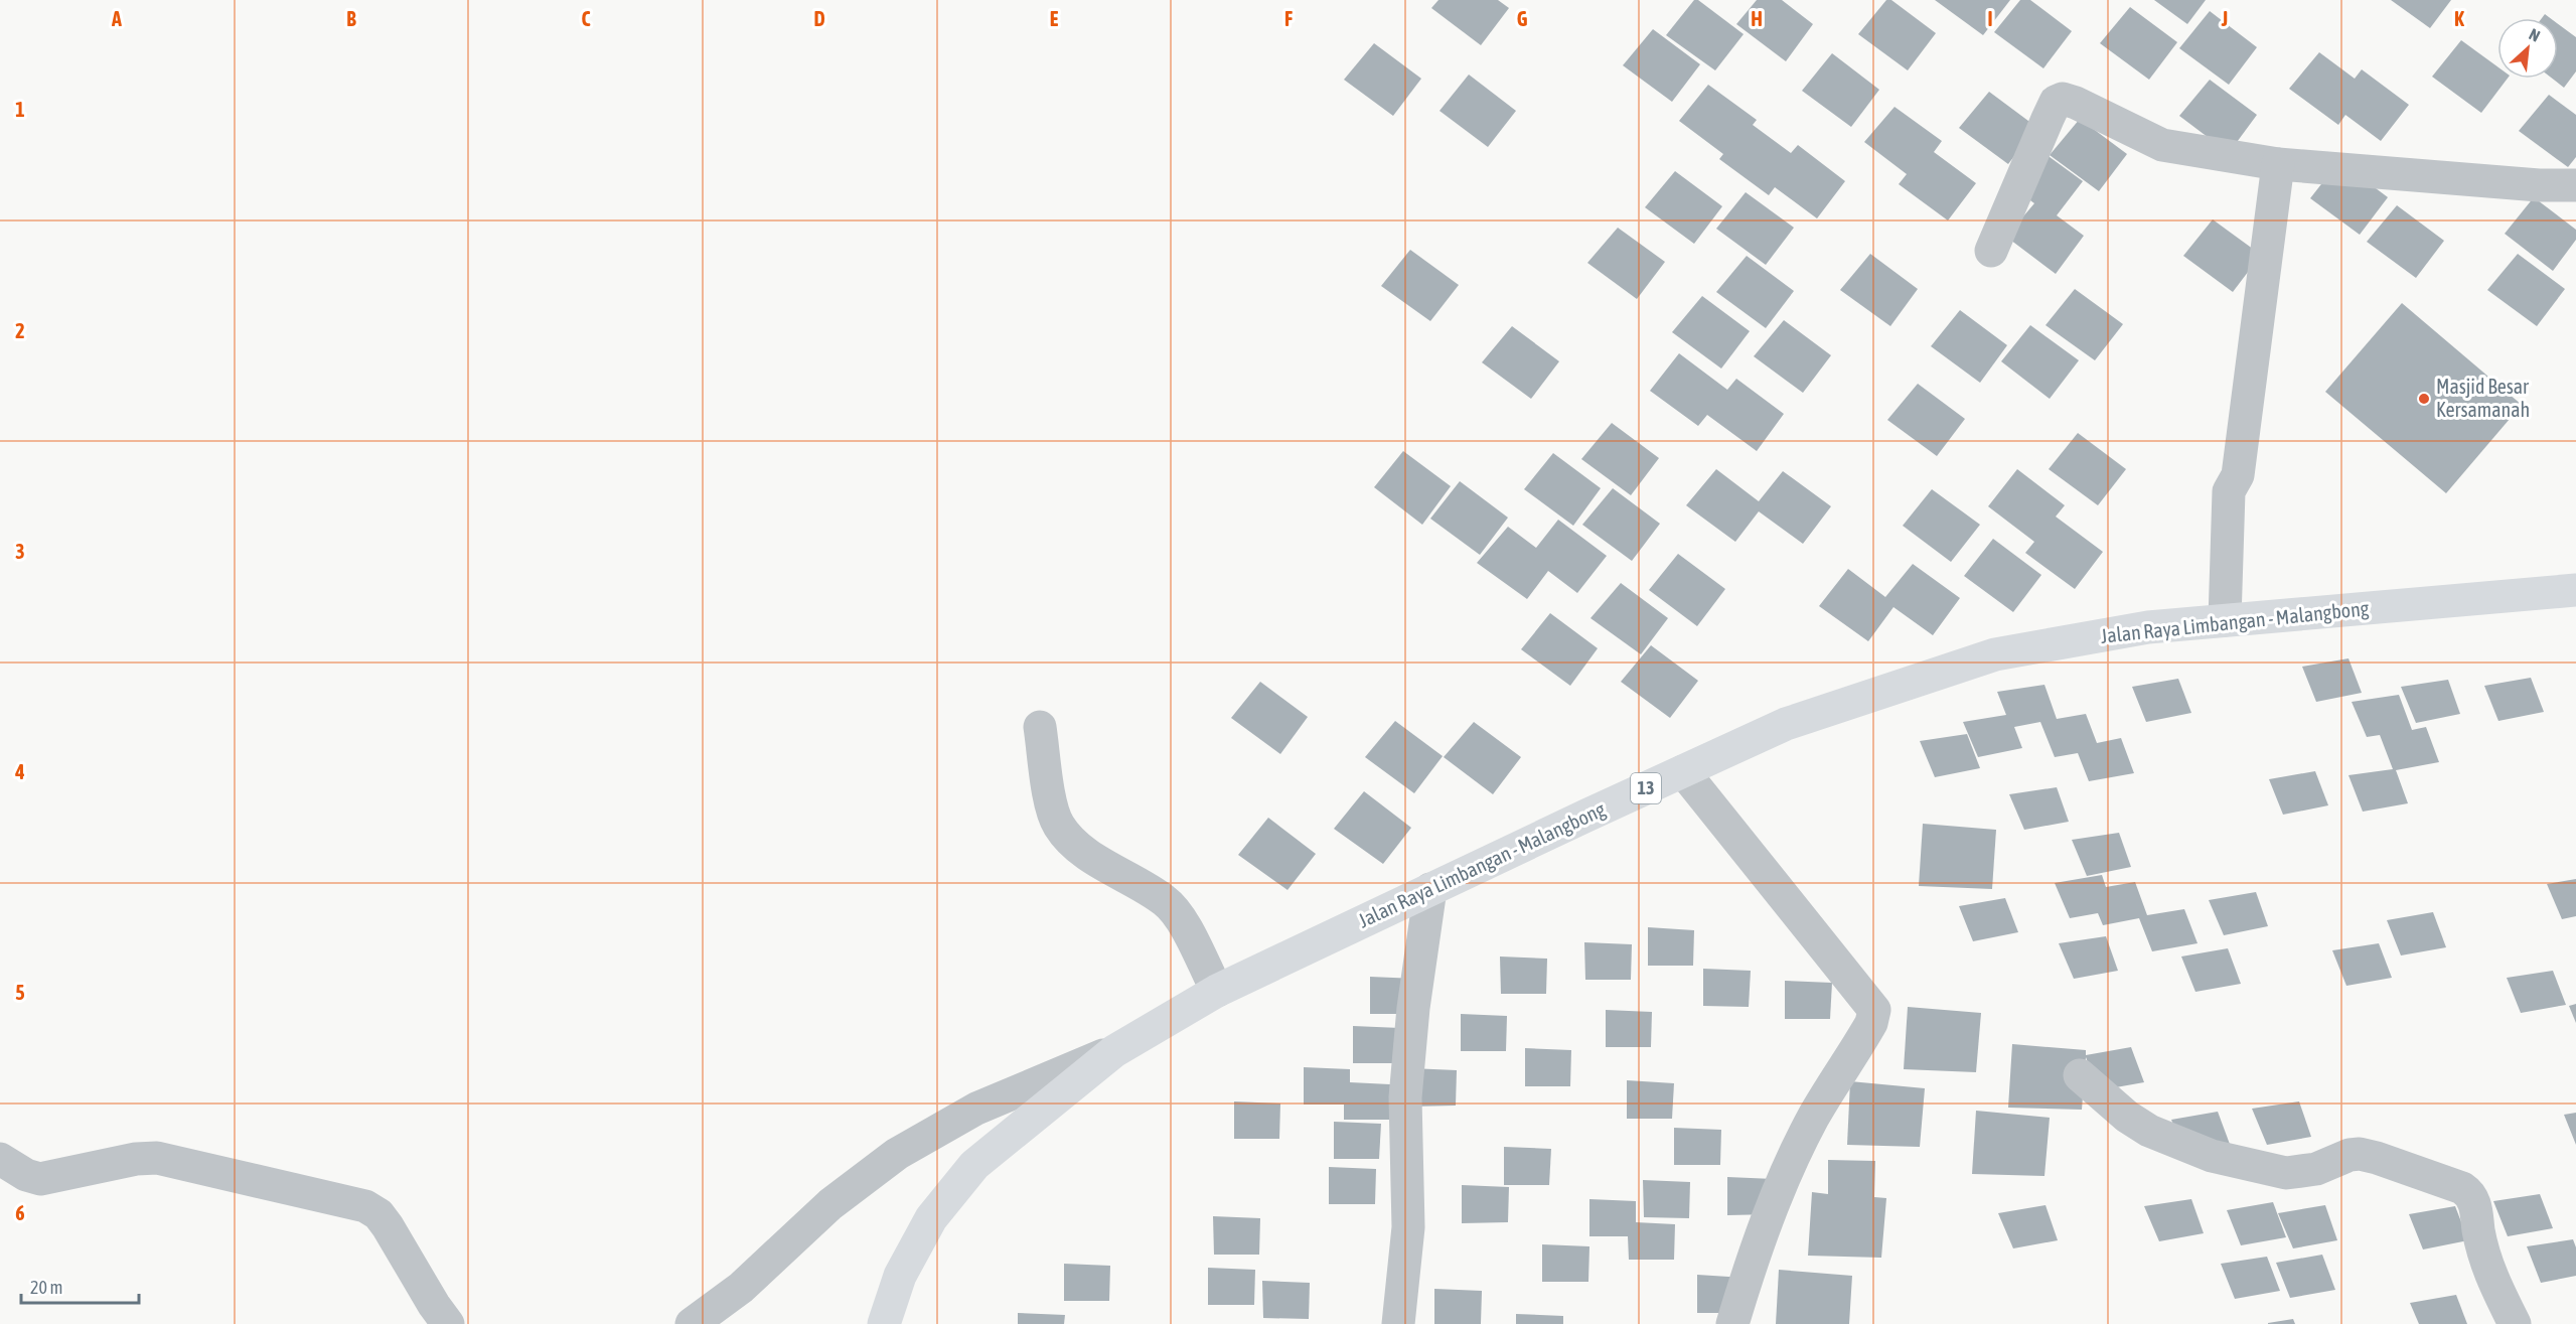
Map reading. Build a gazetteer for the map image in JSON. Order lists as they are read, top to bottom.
{
  "streets": {
    "highway": ["Jalan Raya Limbangan - Malangbong", "13"]
  },
  "places": ["Masjid Besar Kersamanah"],
  "scale_bar": "20 m",
  "north": "top right",
  "grid": {
    "columns": [
      "A",
      "B",
      "C",
      "D",
      "E",
      "F",
      "G",
      "H",
      "I",
      "J",
      "K"
    ],
    "rows": [
      "1",
      "2",
      "3",
      "4",
      "5",
      "6"
    ]
  }
}
